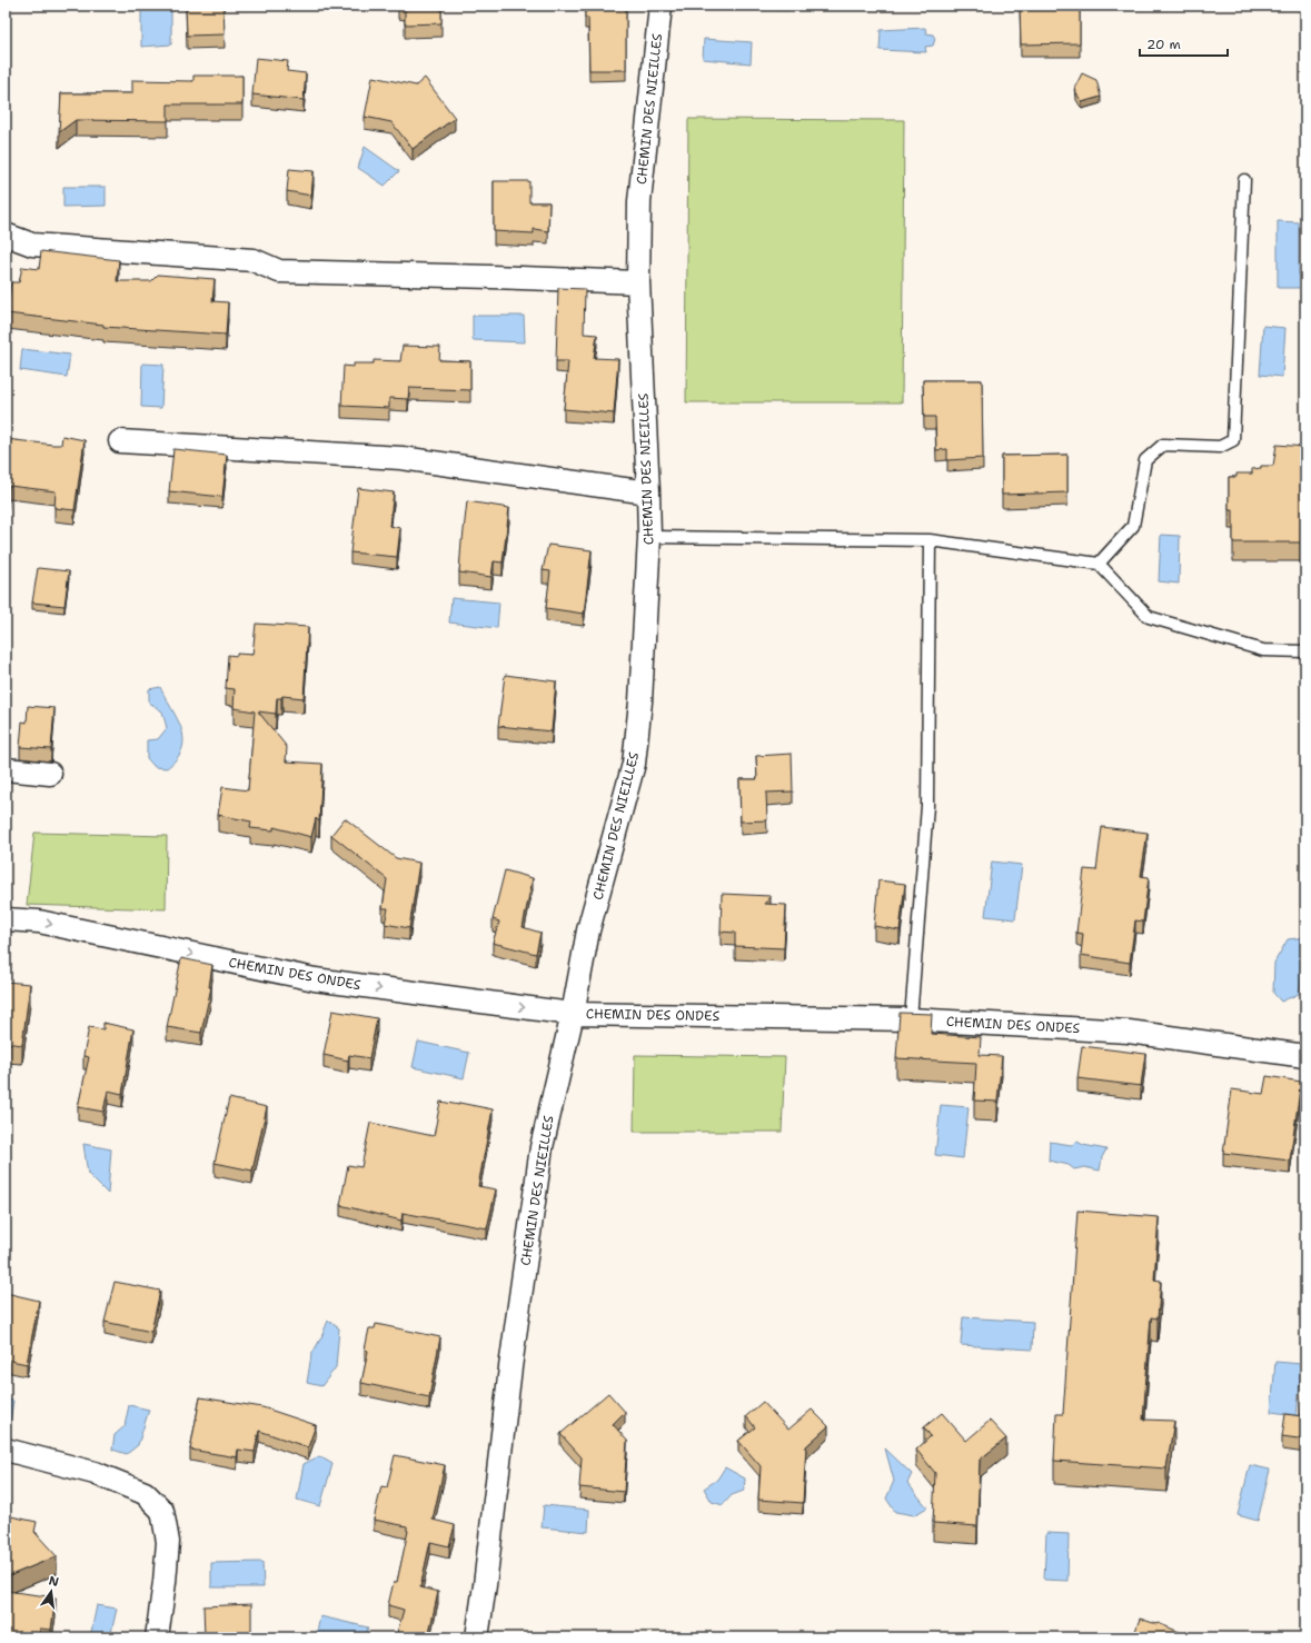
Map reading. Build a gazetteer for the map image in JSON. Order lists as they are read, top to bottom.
{
  "streets": {
    "street": ["CHEMIN DES NIEILLES", "CHEMIN DES ONDES"]
  },
  "crossings": [
    ["CHEMIN DES NIEILLES", "CHEMIN DES ONDES"]
  ],
  "one_way": ["CHEMIN DES ONDES"],
  "scale_bar": "20 m",
  "north": "top"
}
